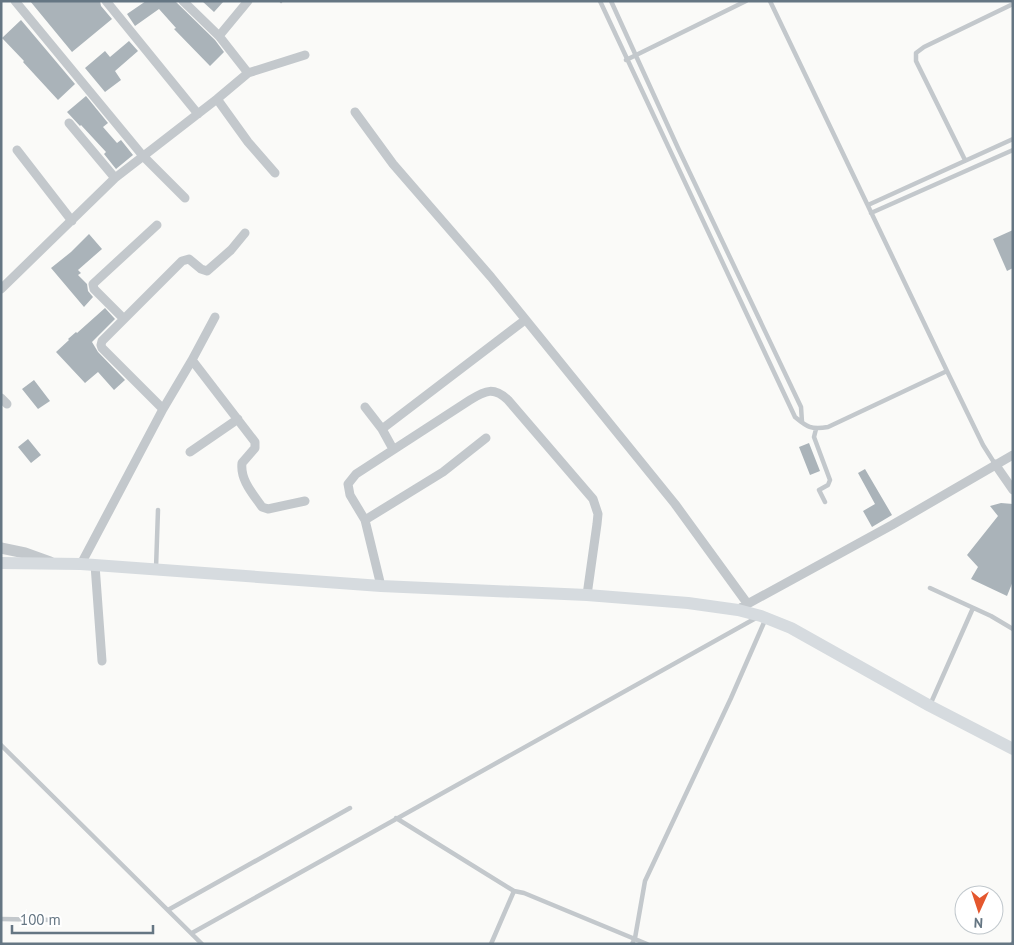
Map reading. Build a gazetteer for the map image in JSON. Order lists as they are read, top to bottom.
{
  "scale_bar": "100 m",
  "north": "bottom"
}
